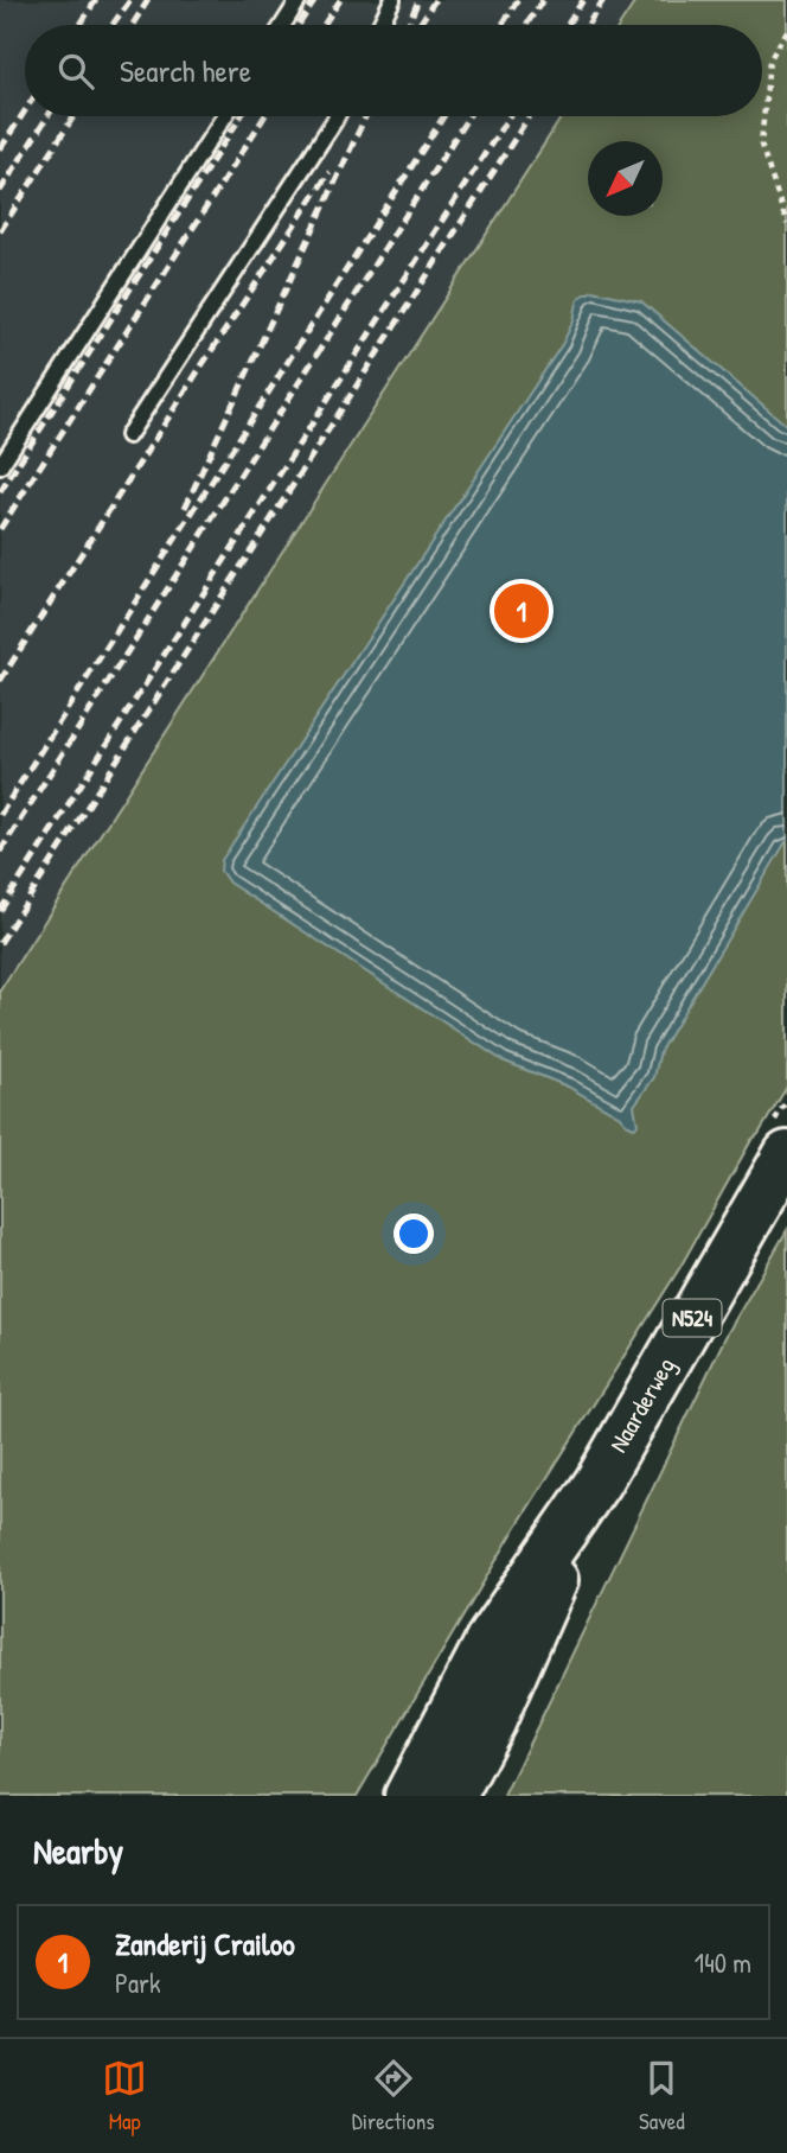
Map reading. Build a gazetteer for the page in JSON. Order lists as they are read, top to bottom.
{
  "streets": {
    "main road": ["N524", "Naarderweg"]
  },
  "north": "bottom left",
  "page": {
    "search": "Search here",
    "pins": "1",
    "heading": "Nearby",
    "list": [
      {
        "mark": "1",
        "name": "Zanderij Crailoo",
        "note": "Park",
        "value": "140 m"
      }
    ],
    "nav": ["Map", "Directions", "Saved"]
  }
}
